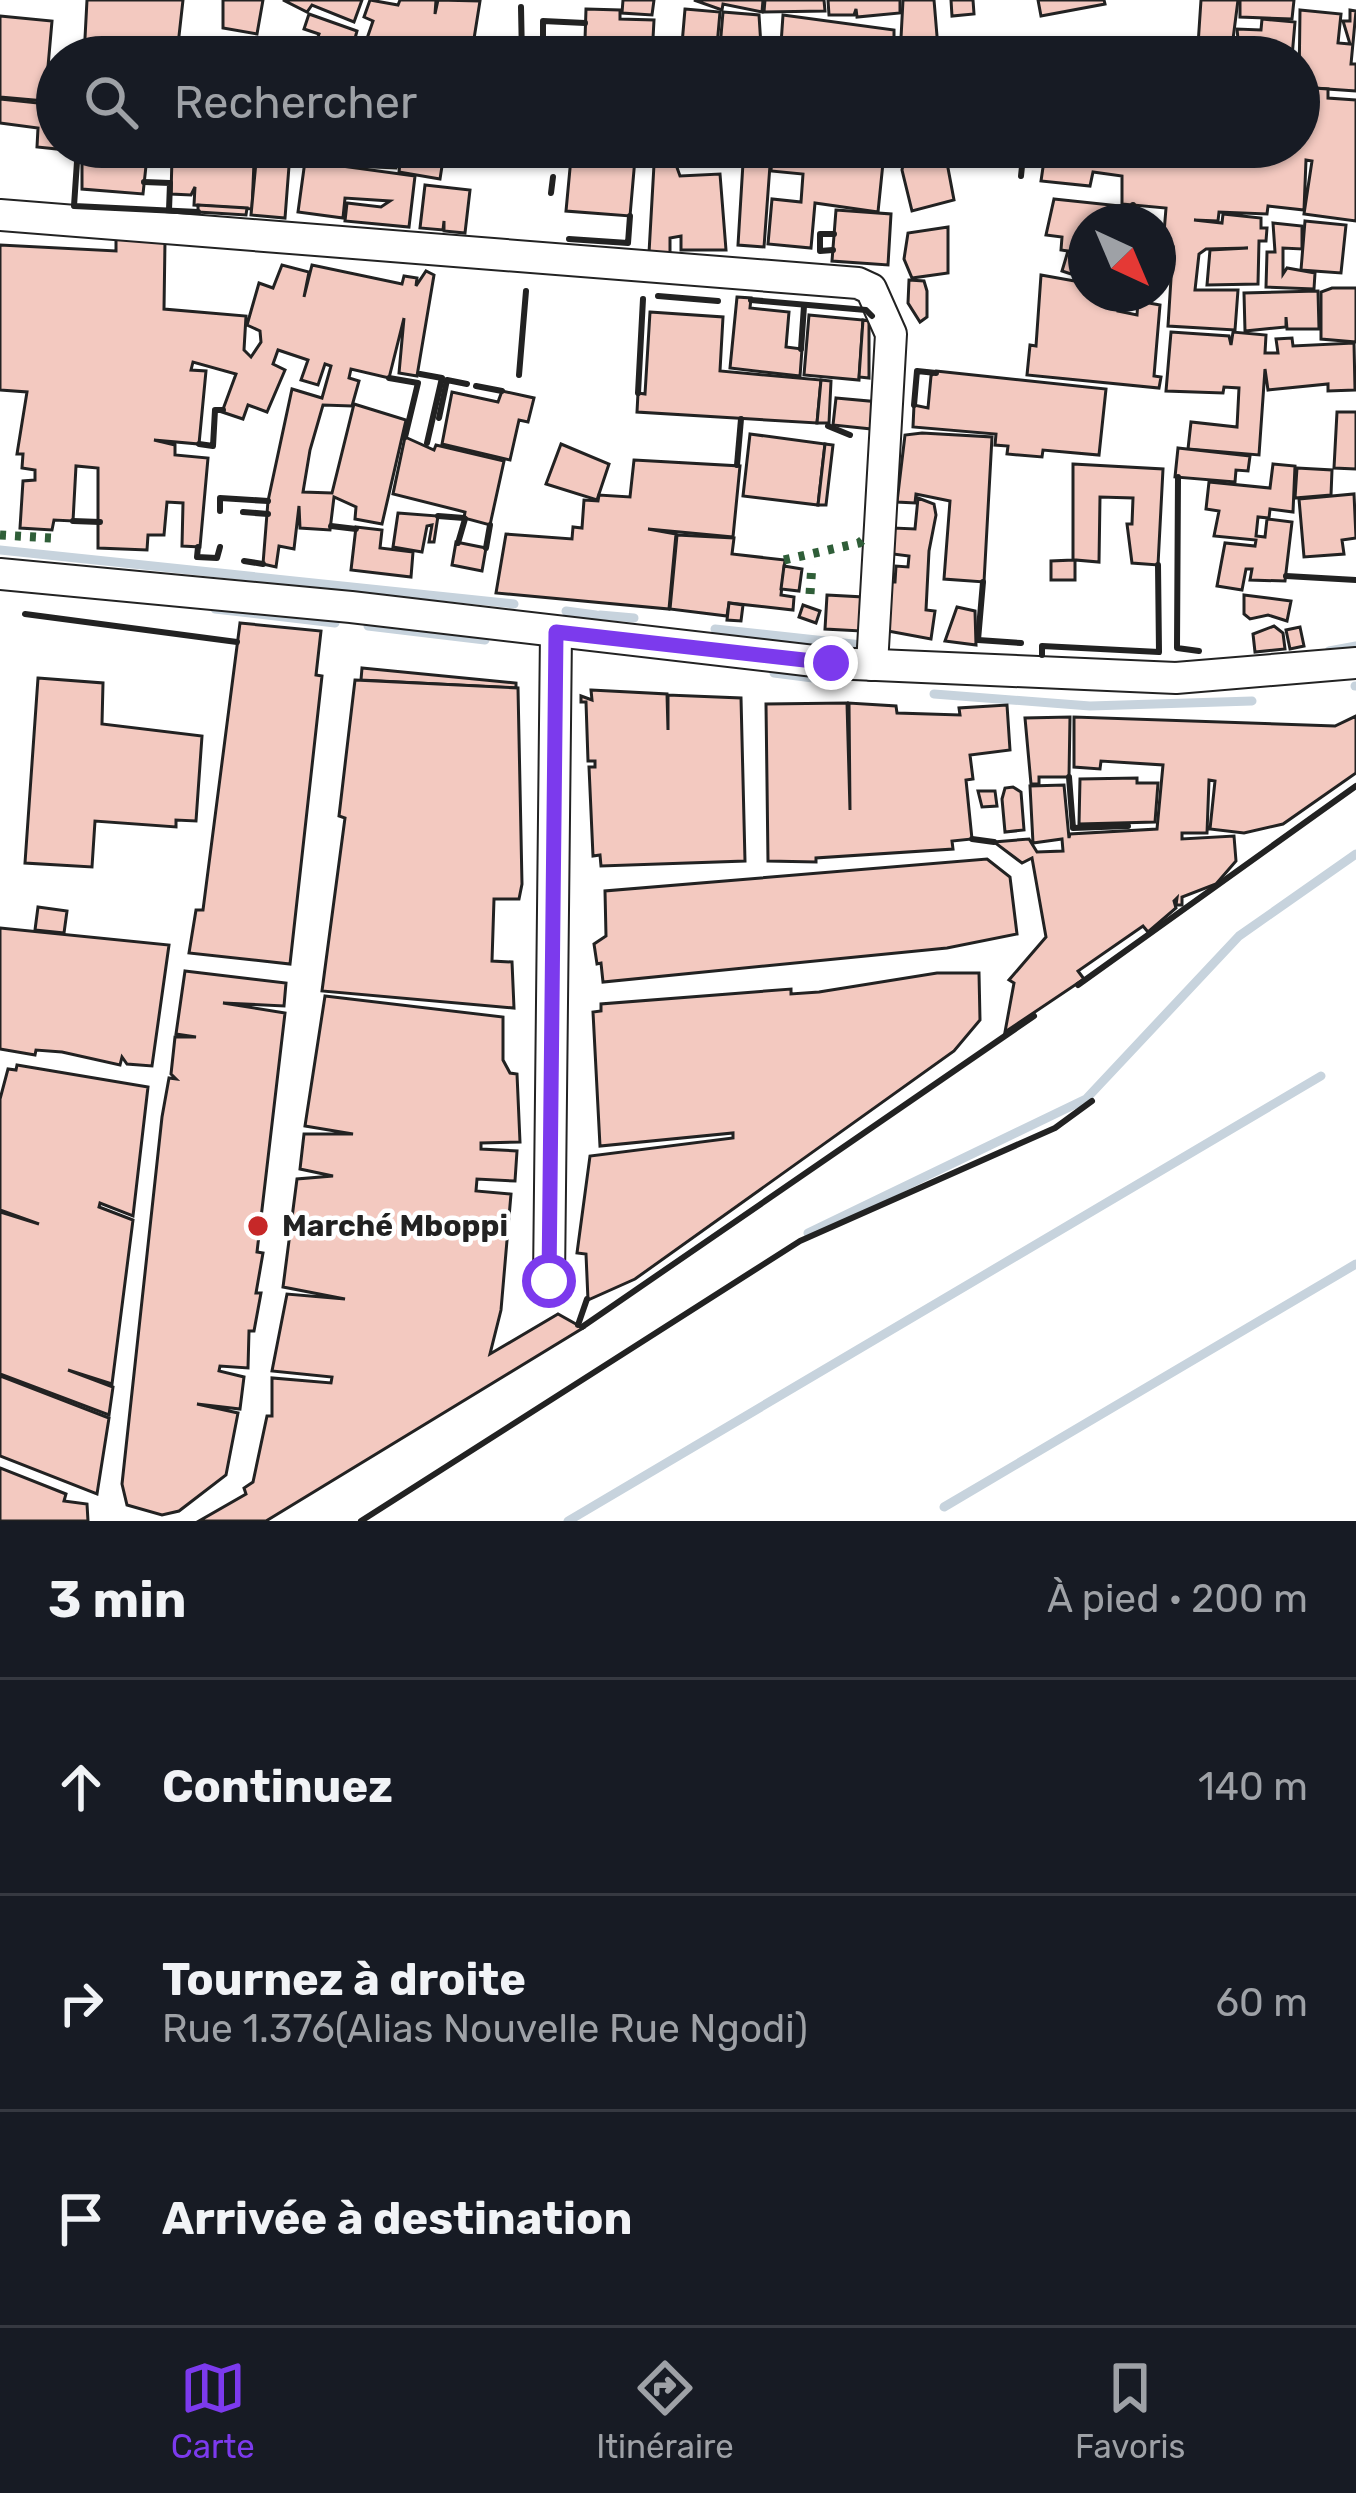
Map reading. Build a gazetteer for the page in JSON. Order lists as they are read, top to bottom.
{
  "places": ["Marché Mboppi"],
  "north": "bottom right",
  "page": {
    "search": "Rechercher",
    "heading": ["3 min", "À pied · 200 m"],
    "list": [
      ["Continuez", "140 m"],
      ["Tournez à droite", "Rue 1.376(Alias Nouvelle Rue Ngodi)", "60 m"],
      "Arrivée à destination"
    ],
    "nav": ["Carte", "Itinéraire", "Favoris"]
  }
}
